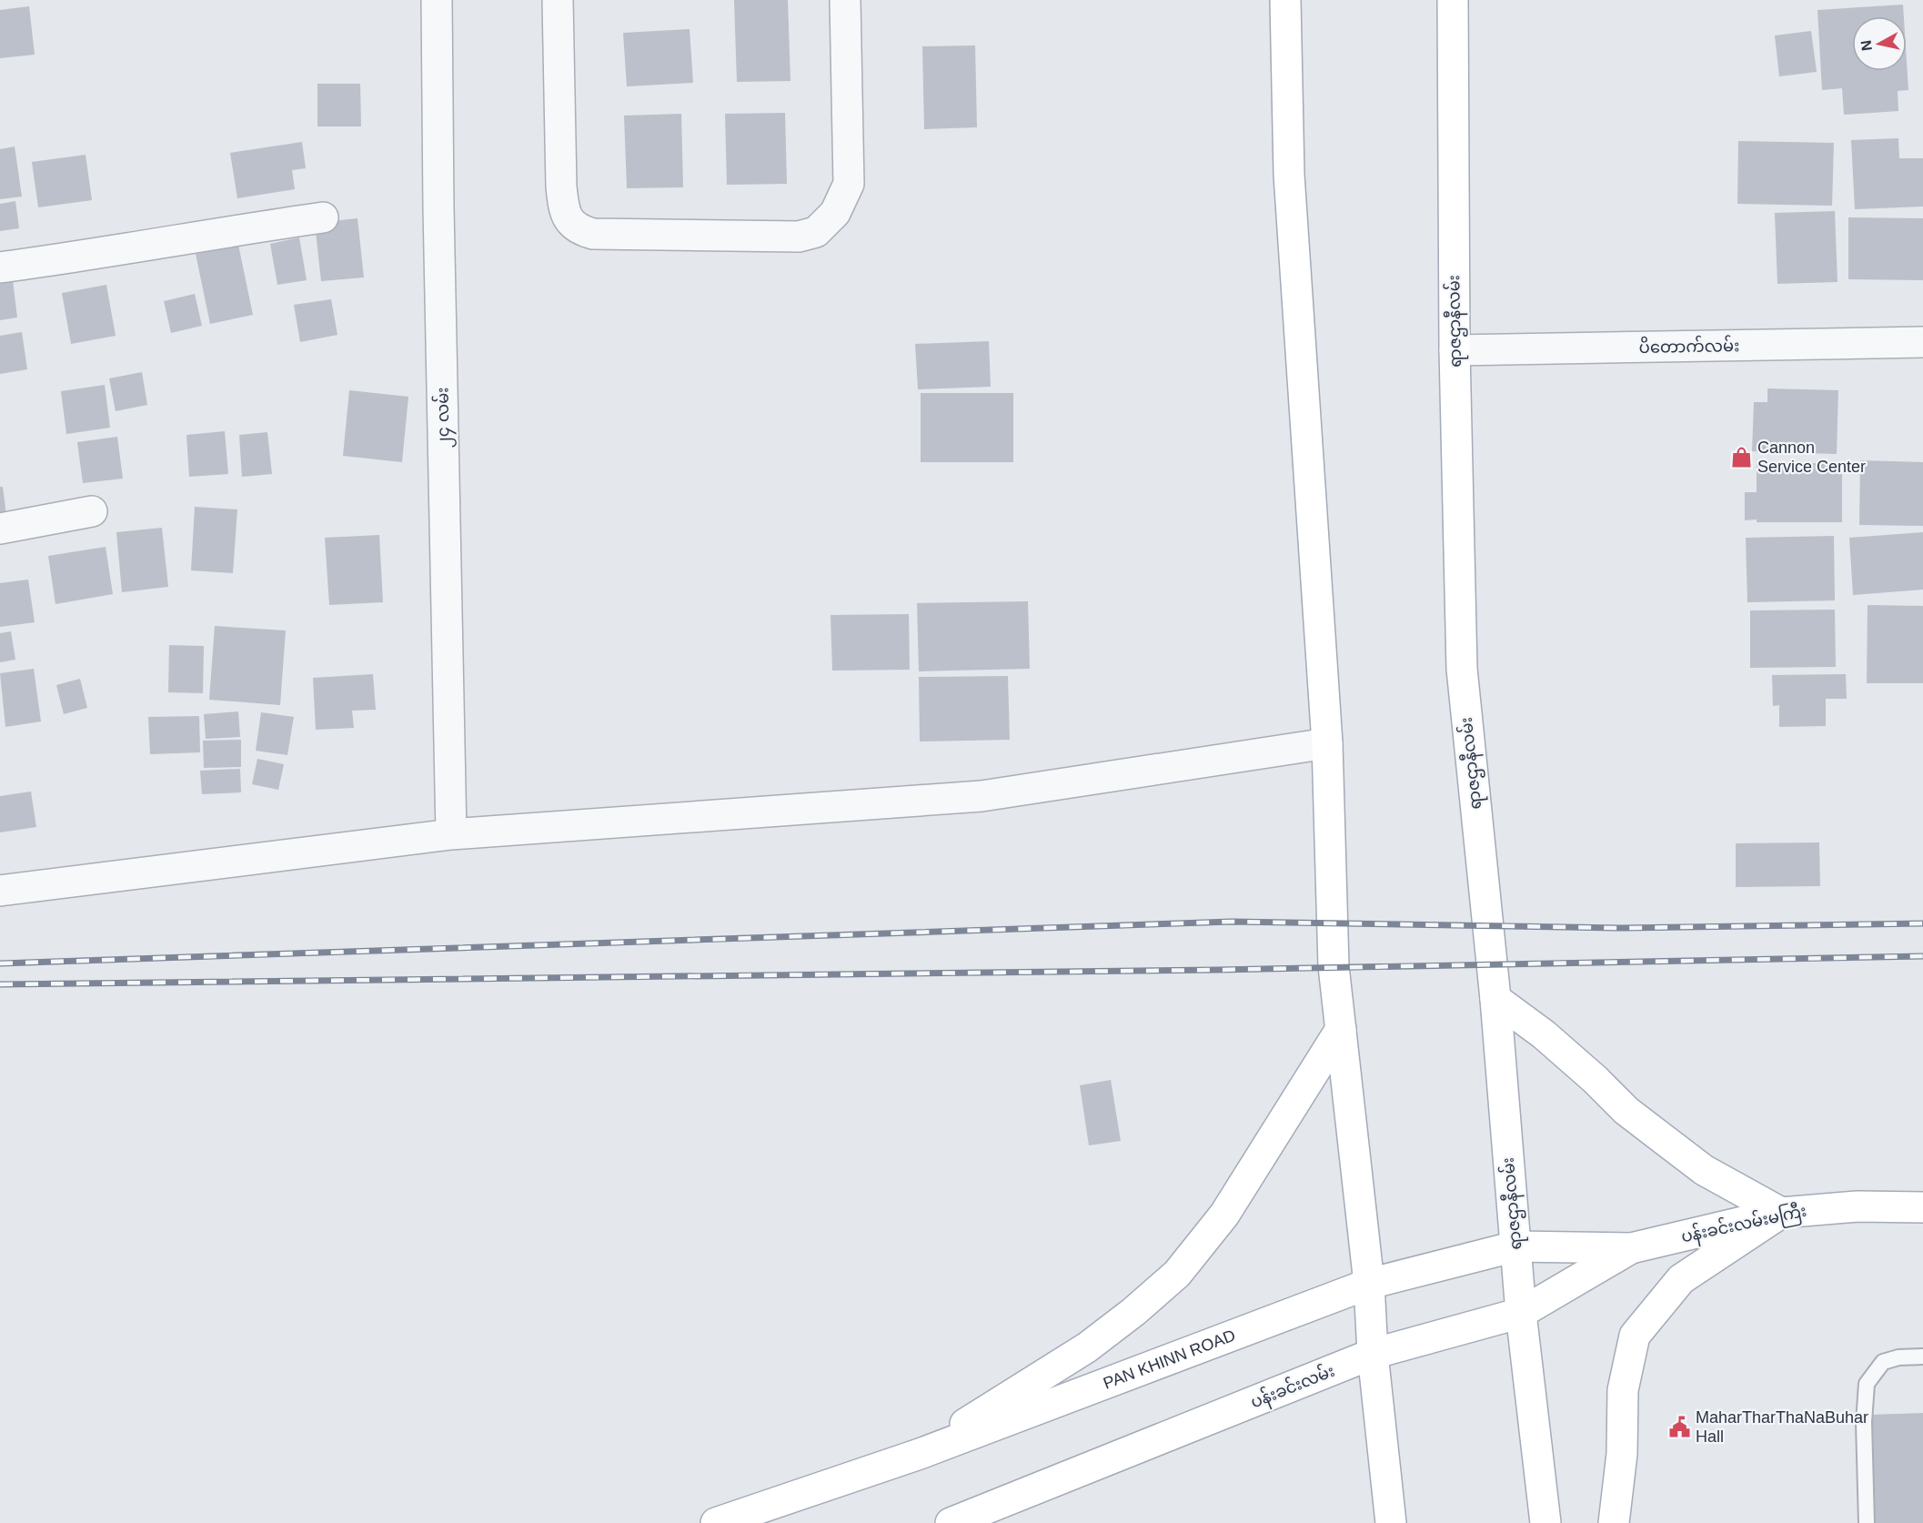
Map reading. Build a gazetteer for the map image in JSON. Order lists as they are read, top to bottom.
{
  "streets": {
    "main road": [
      "ရာဇဌာနီလမ်း",
      "ပန်းခင်းလမ်းမကြီး",
      "PAN KHINN ROAD",
      "ပန်းခင်းလမ်း"
    ],
    "street": ["ပိတောက်လမ်း", "၂၄ လမ်း"]
  },
  "crossings": [
    ["ရာဇဌာနီလမ်း", "ပိတောက်လမ်း"],
    ["ရာဇဌာနီလမ်း", "PAN KHINN ROAD"],
    ["ရာဇဌာနီလမ်း", "ပန်းခင်းလမ်း"],
    ["ပန်းခင်းလမ်းမကြီး", "PAN KHINN ROAD"],
    ["ပန်းခင်းလမ်းမကြီး", "ပန်းခင်းလမ်း"],
    ["PAN KHINN ROAD", "ပန်းခင်းလမ်း"]
  ],
  "places": {
    "shop": ["Cannon Service Center"],
    "public building": ["MaharTharThaNaBuhar Hall"]
  },
  "north": "left"
}
